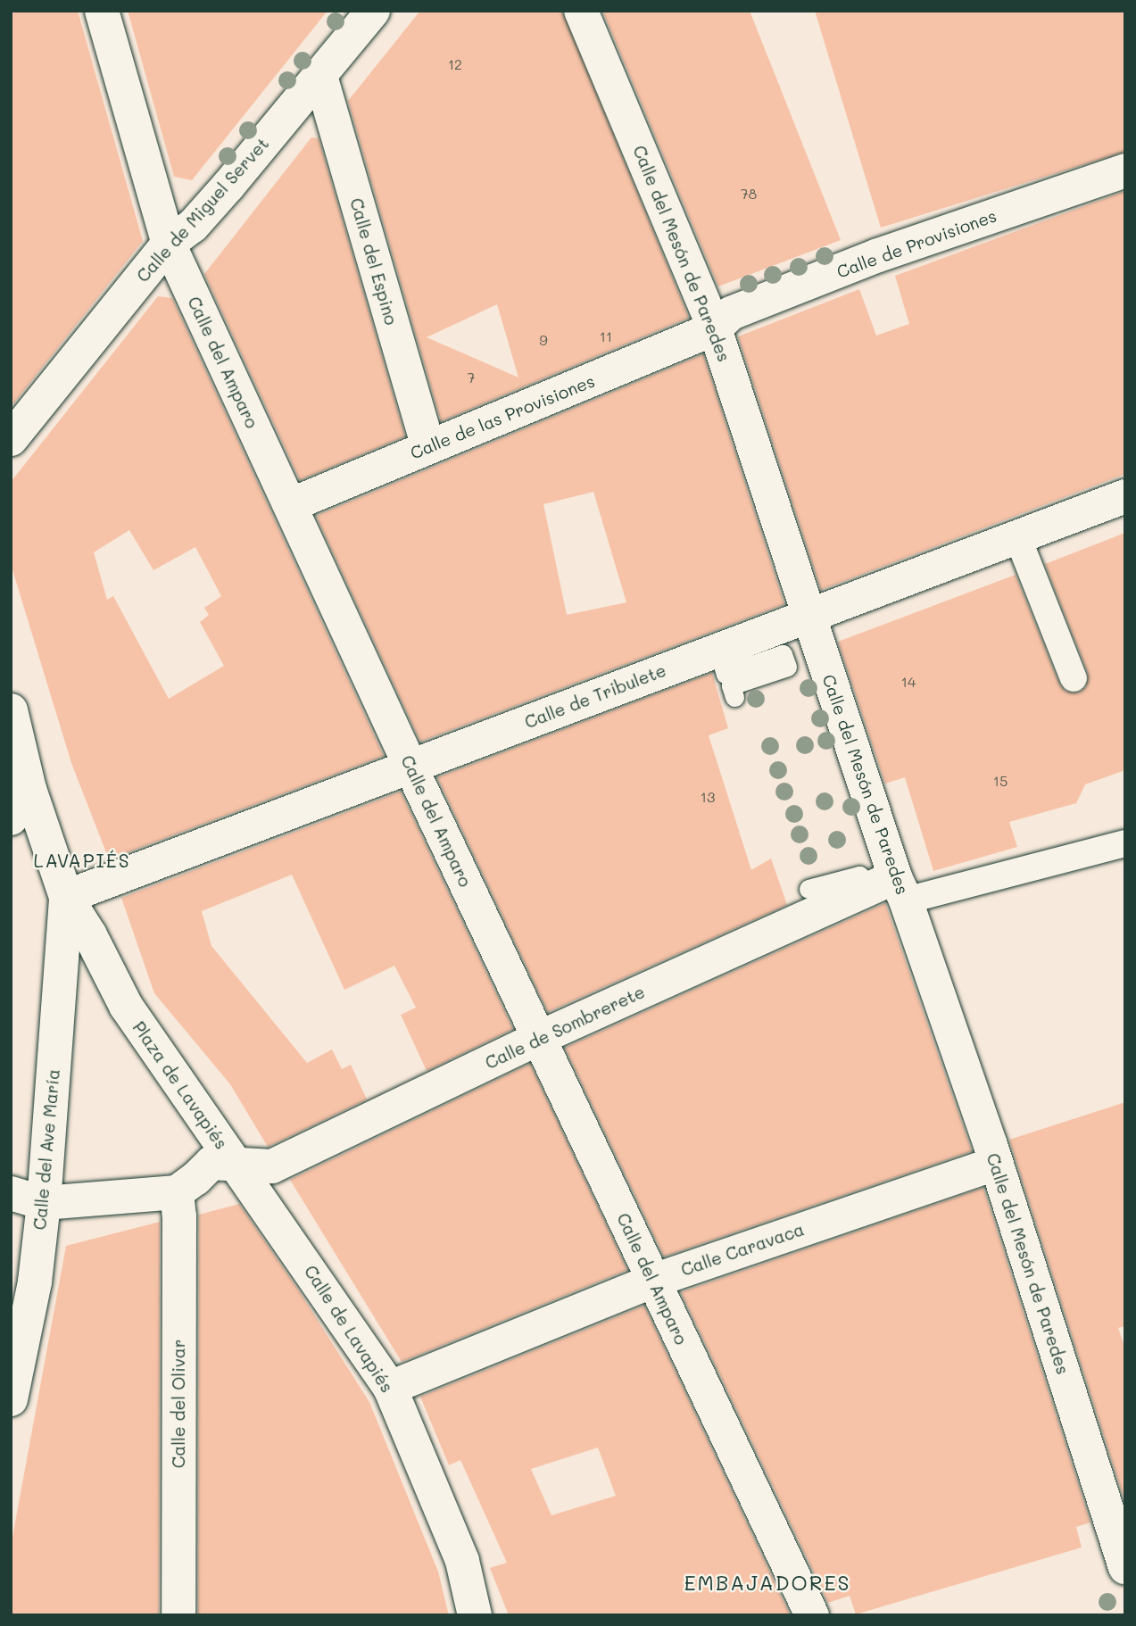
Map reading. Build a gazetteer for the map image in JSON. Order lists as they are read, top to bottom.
{
  "streets": {
    "street": [
      "Calle de Miguel Servet",
      "Calle de Provisiones",
      "Calle del Mesón de Paredes",
      "Calle del Espino",
      "Calle del Amparo",
      "Calle de las Provisiones",
      "Calle de Tribulete",
      "Calle de Sombrerete",
      "Plaza de Lavapiés",
      "Calle del Ave María",
      "Calle Caravaca",
      "Calle de Lavapiés",
      "Calle del Olivar"
    ]
  },
  "crossings": [
    ["Calle de Miguel Servet", "Calle del Espino"],
    ["Calle de Miguel Servet", "Calle del Amparo"],
    ["Calle de Provisiones", "Calle del Mesón de Paredes"],
    ["Calle de Provisiones", "Calle de las Provisiones"],
    ["Calle del Mesón de Paredes", "Calle de las Provisiones"],
    ["Calle del Mesón de Paredes", "Calle de Tribulete"],
    ["Calle del Mesón de Paredes", "Calle de Sombrerete"],
    ["Calle del Mesón de Paredes", "Calle Caravaca"],
    ["Calle del Espino", "Calle de las Provisiones"],
    ["Calle del Amparo", "Calle de las Provisiones"],
    ["Calle del Amparo", "Calle de Tribulete"],
    ["Calle del Amparo", "Calle de Sombrerete"],
    ["Calle del Amparo", "Calle Caravaca"],
    ["Calle de Tribulete", "Plaza de Lavapiés"],
    ["Calle de Tribulete", "Calle del Ave María"],
    ["Calle de Sombrerete", "Plaza de Lavapiés"],
    ["Calle de Sombrerete", "Calle de Lavapiés"],
    ["Plaza de Lavapiés", "Calle del Ave María"],
    ["Plaza de Lavapiés", "Calle de Lavapiés"],
    ["Plaza de Lavapiés", "Calle del Olivar"],
    ["Calle Caravaca", "Calle de Lavapiés"]
  ],
  "districts": ["LAVAPIÉS", "EMBAJADORES"],
  "house_numbers": [
    "12",
    "78",
    "11",
    "9",
    "7",
    "14",
    "15",
    "13"
  ]
}
